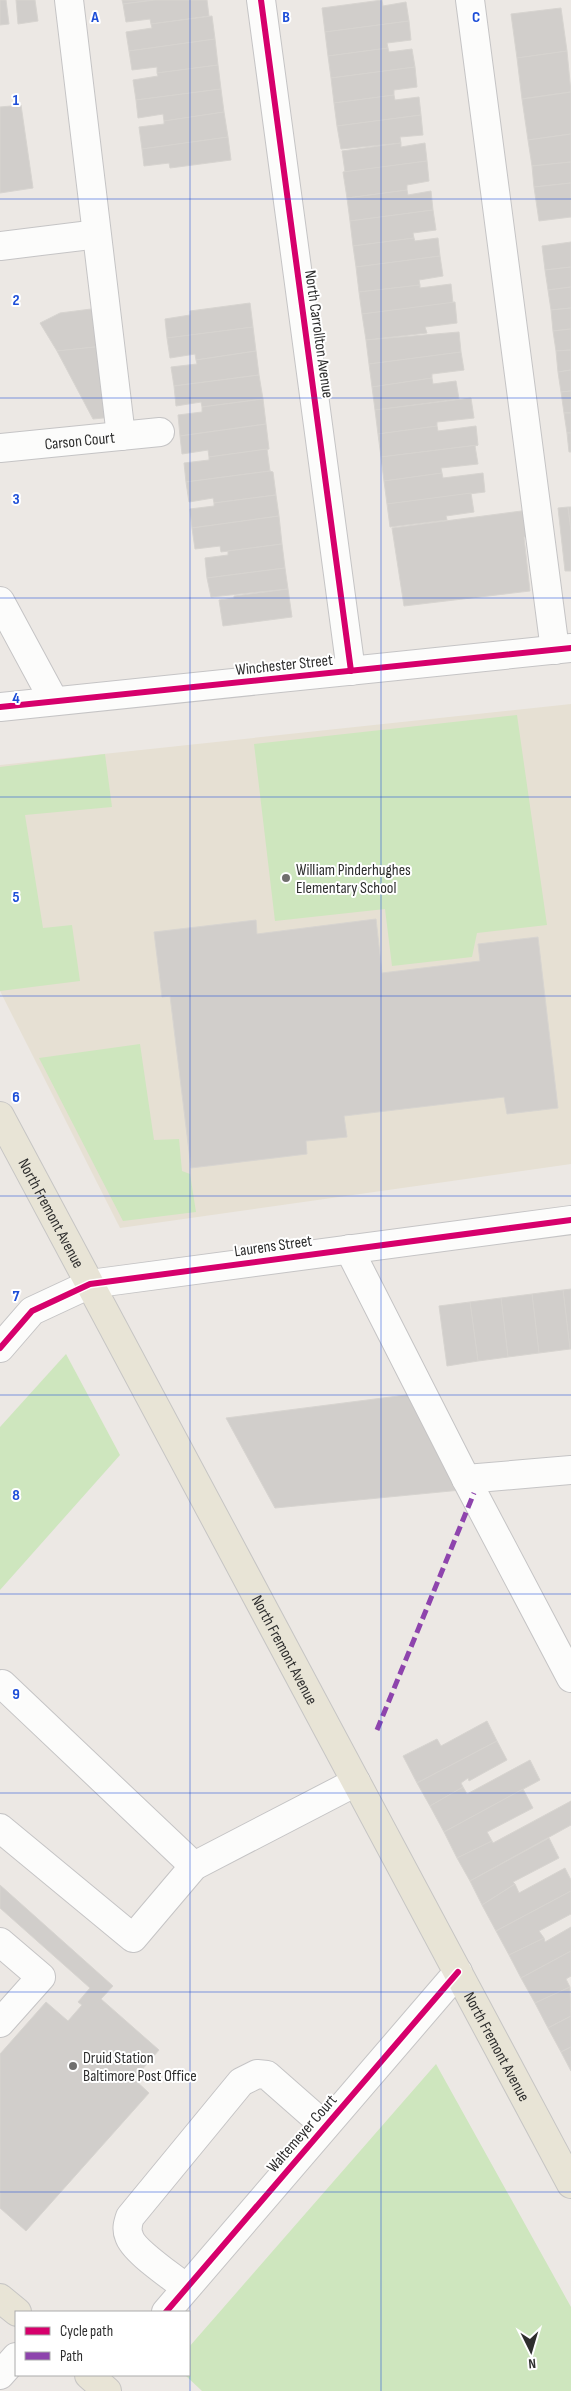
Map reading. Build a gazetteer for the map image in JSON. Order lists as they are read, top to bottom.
{
  "streets": {
    "main road": ["North Fremont Avenue"],
    "street": [
      "North Carrollton Avenue",
      "Carson Court",
      "Winchester Street",
      "Laurens Street",
      "Waltemeyer Court"
    ]
  },
  "crossings": [
    ["North Carrollton Avenue", "Winchester Street"],
    ["North Fremont Avenue", "Laurens Street"],
    ["North Fremont Avenue", "Waltemeyer Court"]
  ],
  "places": ["William Pinderhughes Elementary School", "Druid Station Baltimore Post Office"],
  "legend": ["Cycle path", "Path"],
  "north": "bottom",
  "grid": {
    "columns": ["A", "B", "C"],
    "rows": [
      "1",
      "2",
      "3",
      "4",
      "5",
      "6",
      "7",
      "8",
      "9"
    ]
  }
}
